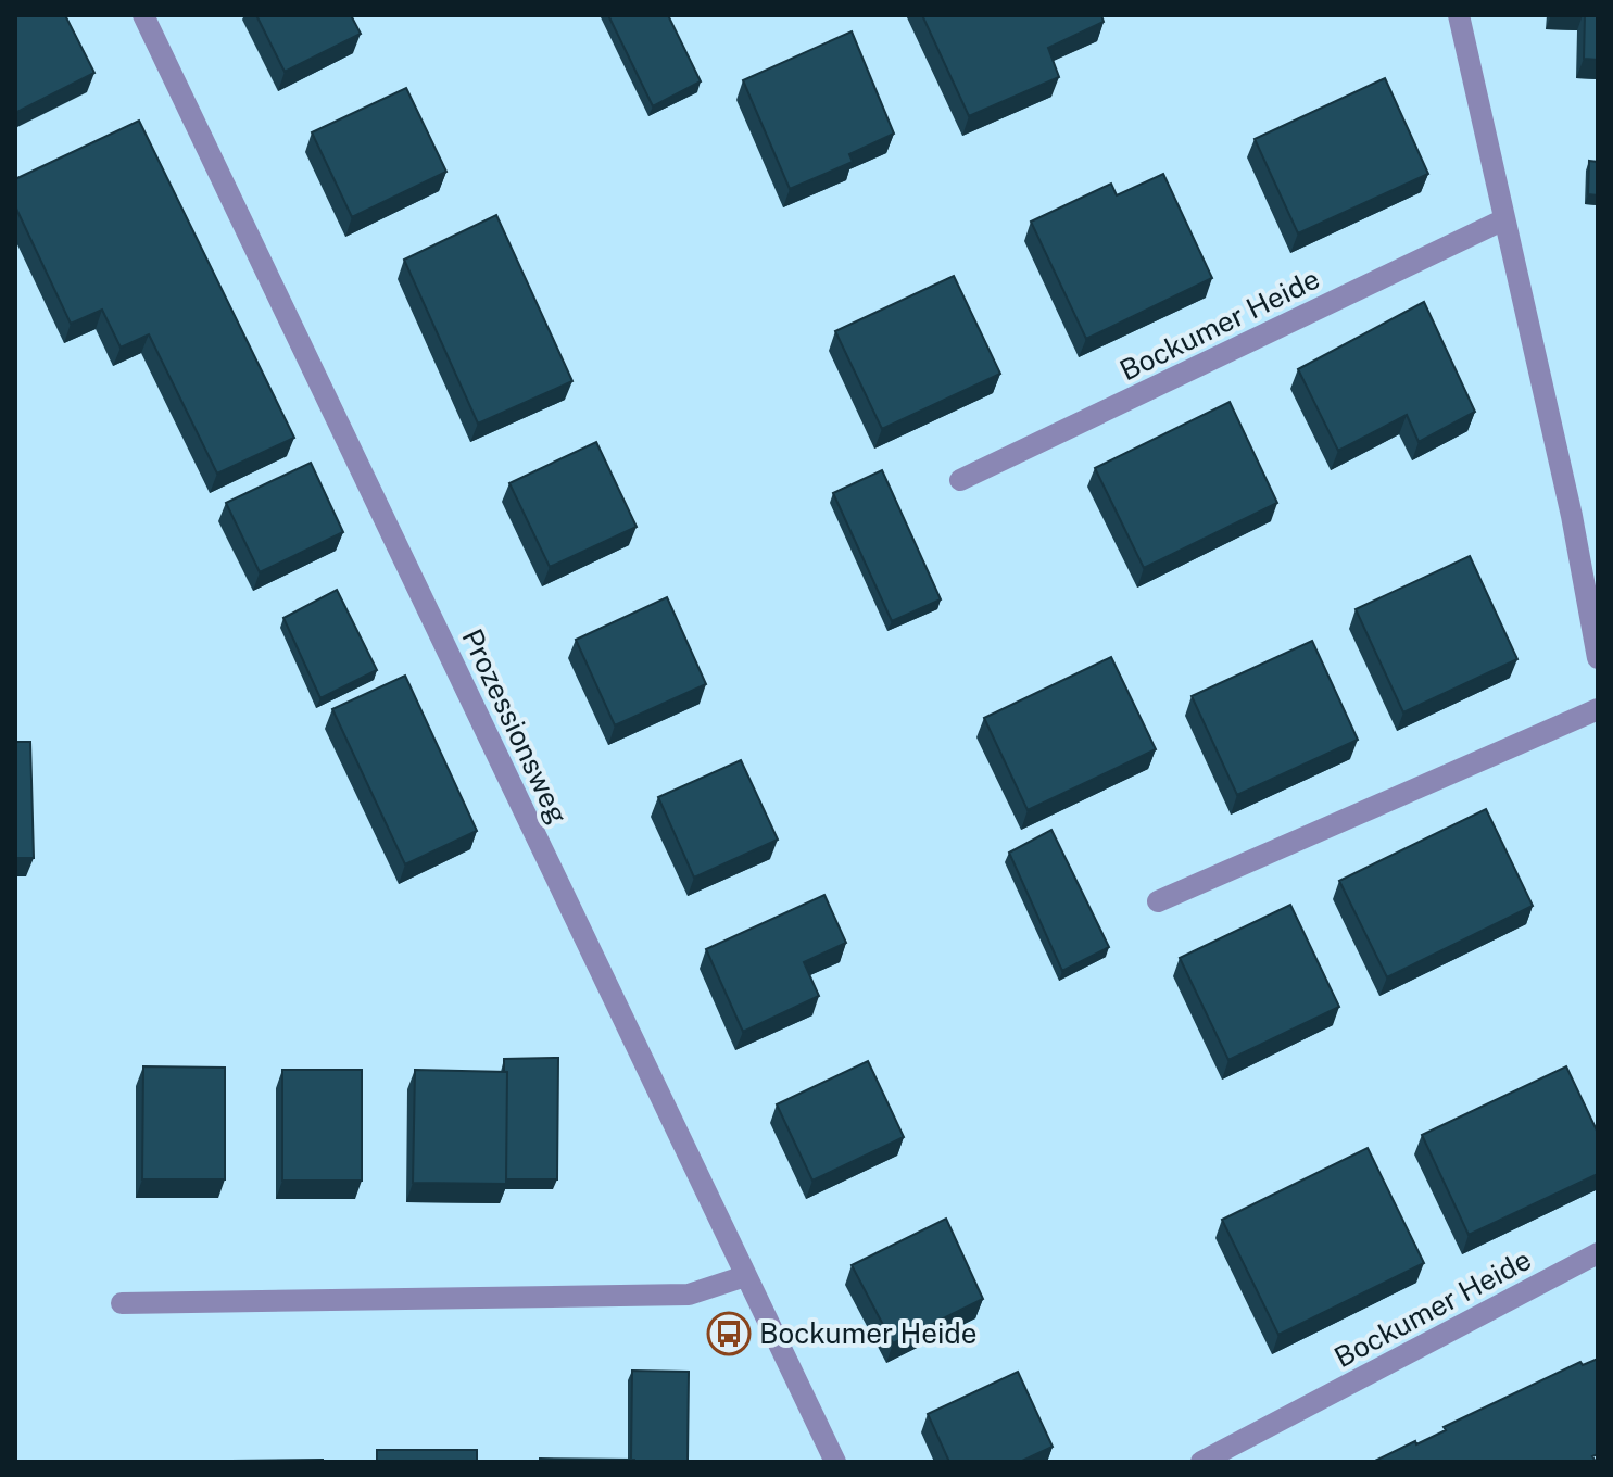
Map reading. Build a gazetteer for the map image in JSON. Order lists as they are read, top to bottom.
{
  "streets": {
    "street": ["Bockumer Heide", "Prozessionsweg"]
  },
  "places": {
    "bus stop": ["Bockumer Heide"]
  }
}
